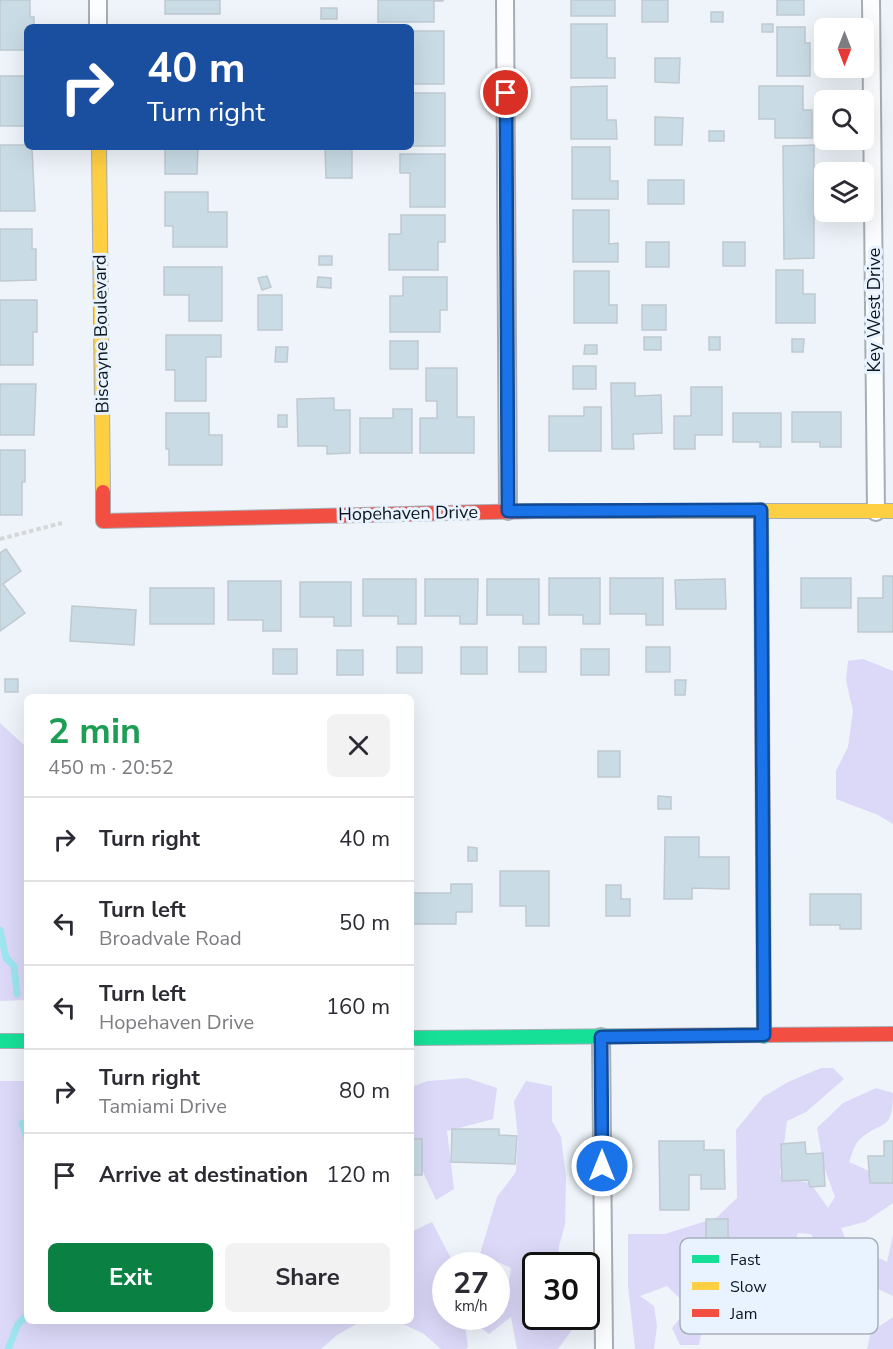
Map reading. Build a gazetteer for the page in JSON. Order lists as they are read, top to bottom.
{
  "streets": {
    "street": ["Key West Drive", "Biscayne Boulevard", "Hopehaven Drive"]
  },
  "crossings": [
    ["Key West Drive", "Hopehaven Drive"],
    ["Biscayne Boulevard", "Hopehaven Drive"]
  ],
  "legend": ["Fast", "Slow", "Jam"],
  "north": "bottom",
  "page": {
    "turn": ["40 m", "Turn right"],
    "heading": ["2 min", "450 m · 20:52"],
    "list": [
      {
        "name": "Turn right",
        "value": "40 m"
      },
      {
        "name": "Turn left",
        "note": "Broadvale Road",
        "value": "50 m"
      },
      {
        "name": "Turn left",
        "note": "Hopehaven Drive",
        "value": "160 m"
      },
      {
        "name": "Turn right",
        "note": "Tamiami Drive",
        "value": "80 m"
      },
      {
        "name": "Arrive at destination",
        "value": "120 m"
      }
    ],
    "buttons": ["Exit", "Share"],
    "speed": "27 km/h",
    "limit": "30"
  }
}
